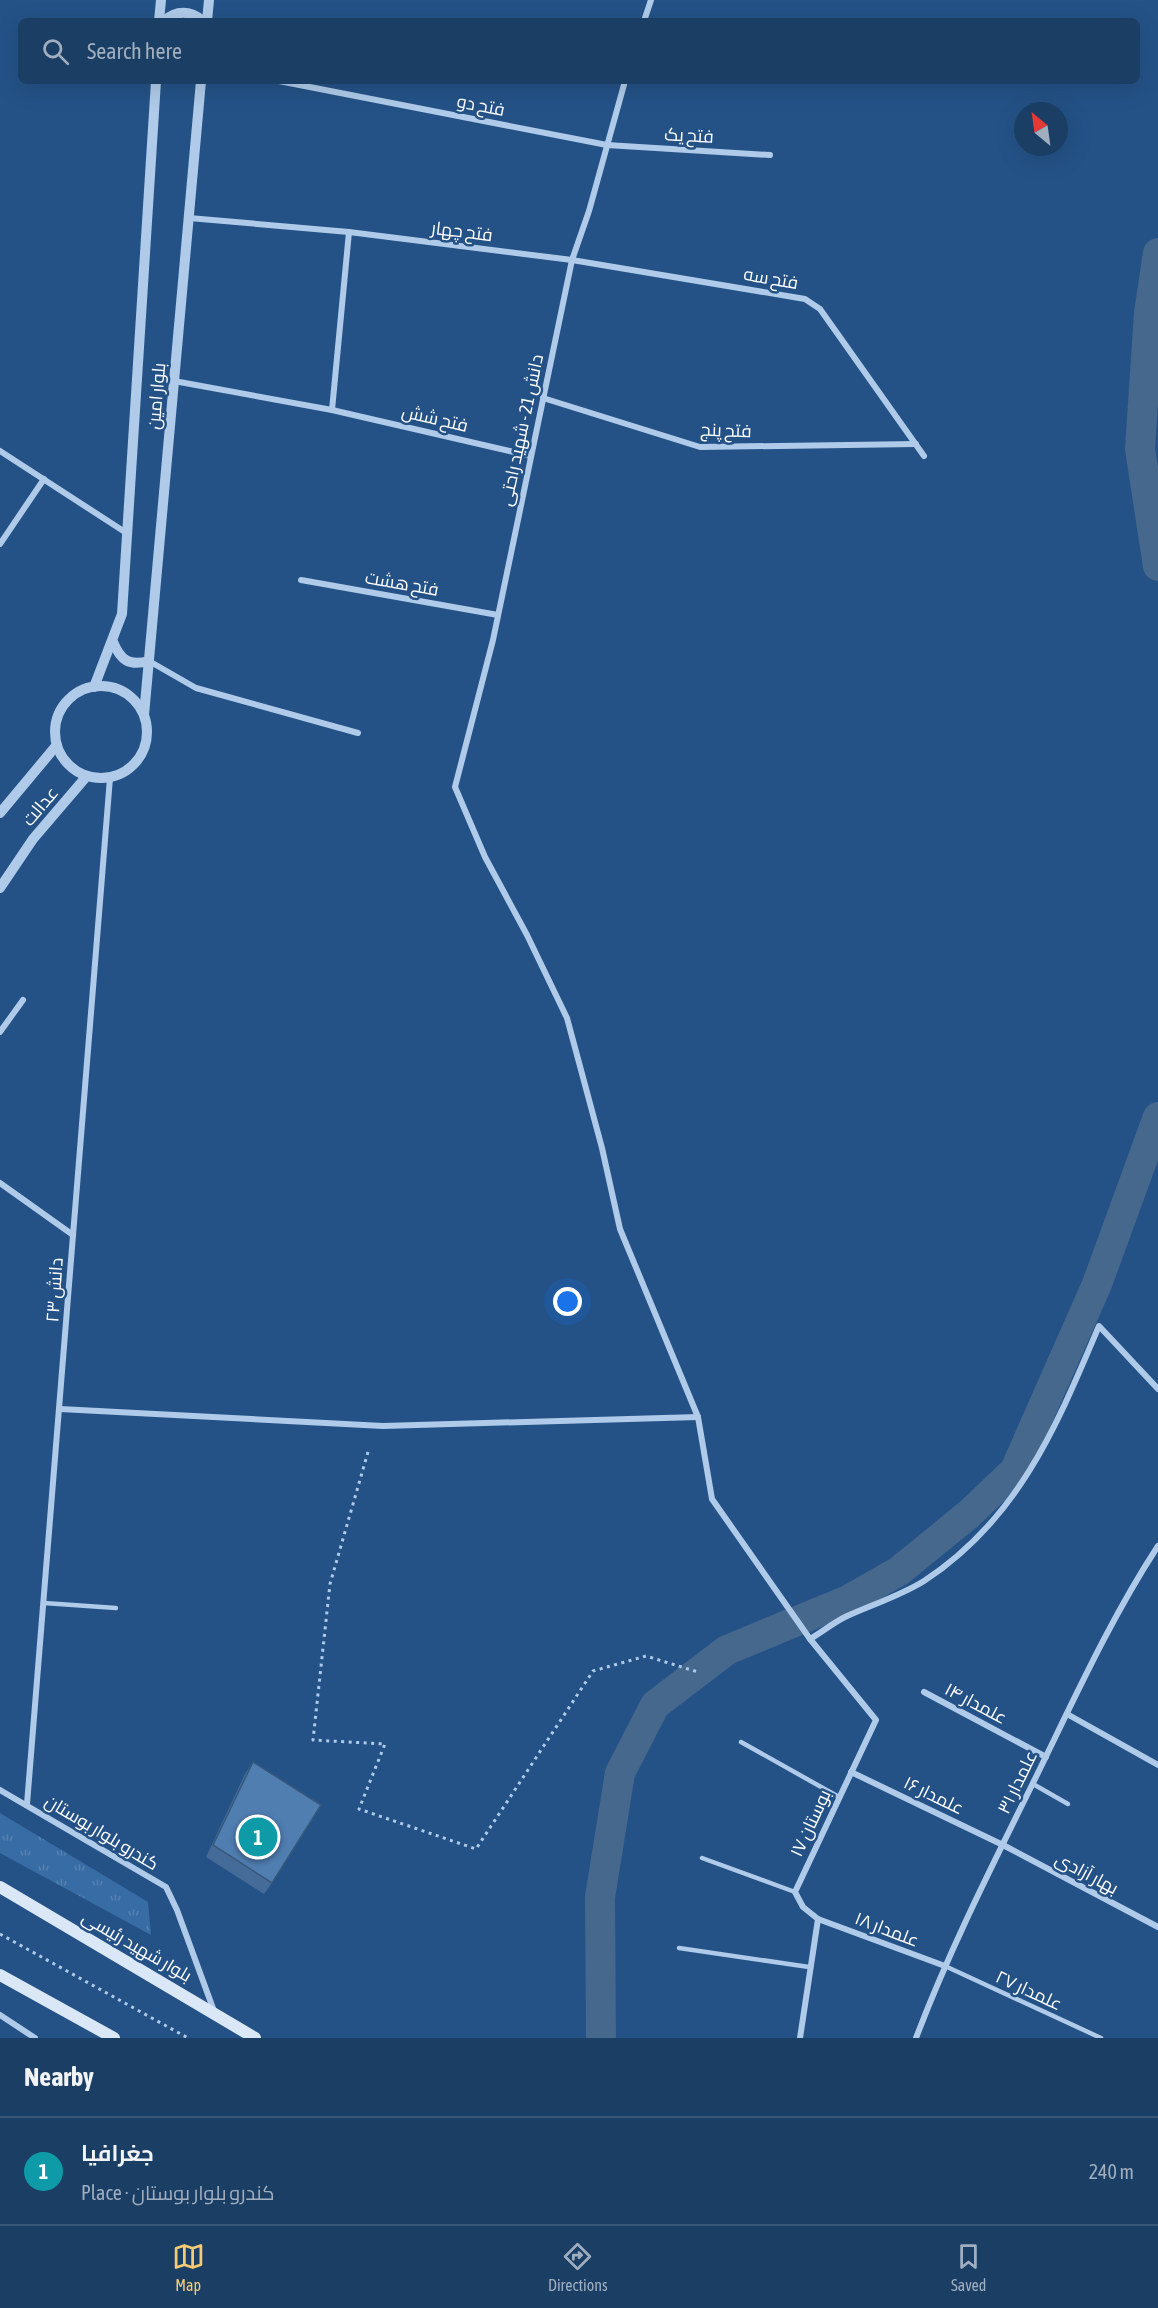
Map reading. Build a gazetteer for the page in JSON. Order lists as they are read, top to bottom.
{
  "streets": {
    "main road": ["بلوار شهید رئیسی"],
    "street": [
      "فتح دو",
      "فتح یک",
      "فتح چهار",
      "فتح سه",
      "بلوار امین",
      "فتح شش",
      "دانش 21 - شهید راحتی",
      "فتح پنج",
      "فتح هشت",
      "عدالت",
      "دانش ۲۳",
      "علمدار ۱۴",
      "علمدار ۳۱",
      "علمدار ۱۶",
      "بوستان ۱۷",
      "کندرو بلوار بوستان",
      "بهار آزادی",
      "علمدار ۱۸"
    ],
    "lane": ["علمدار ۲۷"]
  },
  "crossings": [
    ["فتح دو", "فتح یک"],
    ["فتح دو", "دانش 21 - شهید راحتی"],
    ["فتح یک", "دانش 21 - شهید راحتی"],
    ["فتح چهار", "فتح سه"],
    ["فتح چهار", "بلوار امین"],
    ["فتح چهار", "دانش 21 - شهید راحتی"],
    ["فتح سه", "دانش 21 - شهید راحتی"],
    ["فتح سه", "فتح پنج"],
    ["بلوار امین", "فتح شش"],
    ["بلوار امین", "عدالت"],
    ["بلوار امین", "دانش ۲۳"],
    ["فتح شش", "دانش 21 - شهید راحتی"],
    ["دانش 21 - شهید راحتی", "فتح پنج"],
    ["دانش 21 - شهید راحتی", "فتح هشت"],
    ["عدالت", "دانش ۲۳"],
    ["دانش ۲۳", "کندرو بلوار بوستان"],
    ["علمدار ۱۴", "علمدار ۳۱"],
    ["علمدار ۳۱", "علمدار ۱۶"],
    ["علمدار ۳۱", "بهار آزادی"],
    ["علمدار ۳۱", "علمدار ۱۸"],
    ["علمدار ۳۱", "علمدار ۲۷"],
    ["علمدار ۱۶", "بوستان ۱۷"],
    ["علمدار ۱۶", "بهار آزادی"],
    ["کندرو بلوار بوستان", "بلوار شهید رئیسی"],
    ["علمدار ۱۸", "علمدار ۲۷"]
  ],
  "north": "top left",
  "page": {
    "search": "Search here",
    "pins": "1",
    "heading": "Nearby",
    "list": [
      {
        "mark": "1",
        "name": "جغرافیا",
        "note": "Place · کندرو بلوار بوستان",
        "value": "240 m"
      }
    ],
    "nav": ["Map", "Directions", "Saved"]
  }
}
